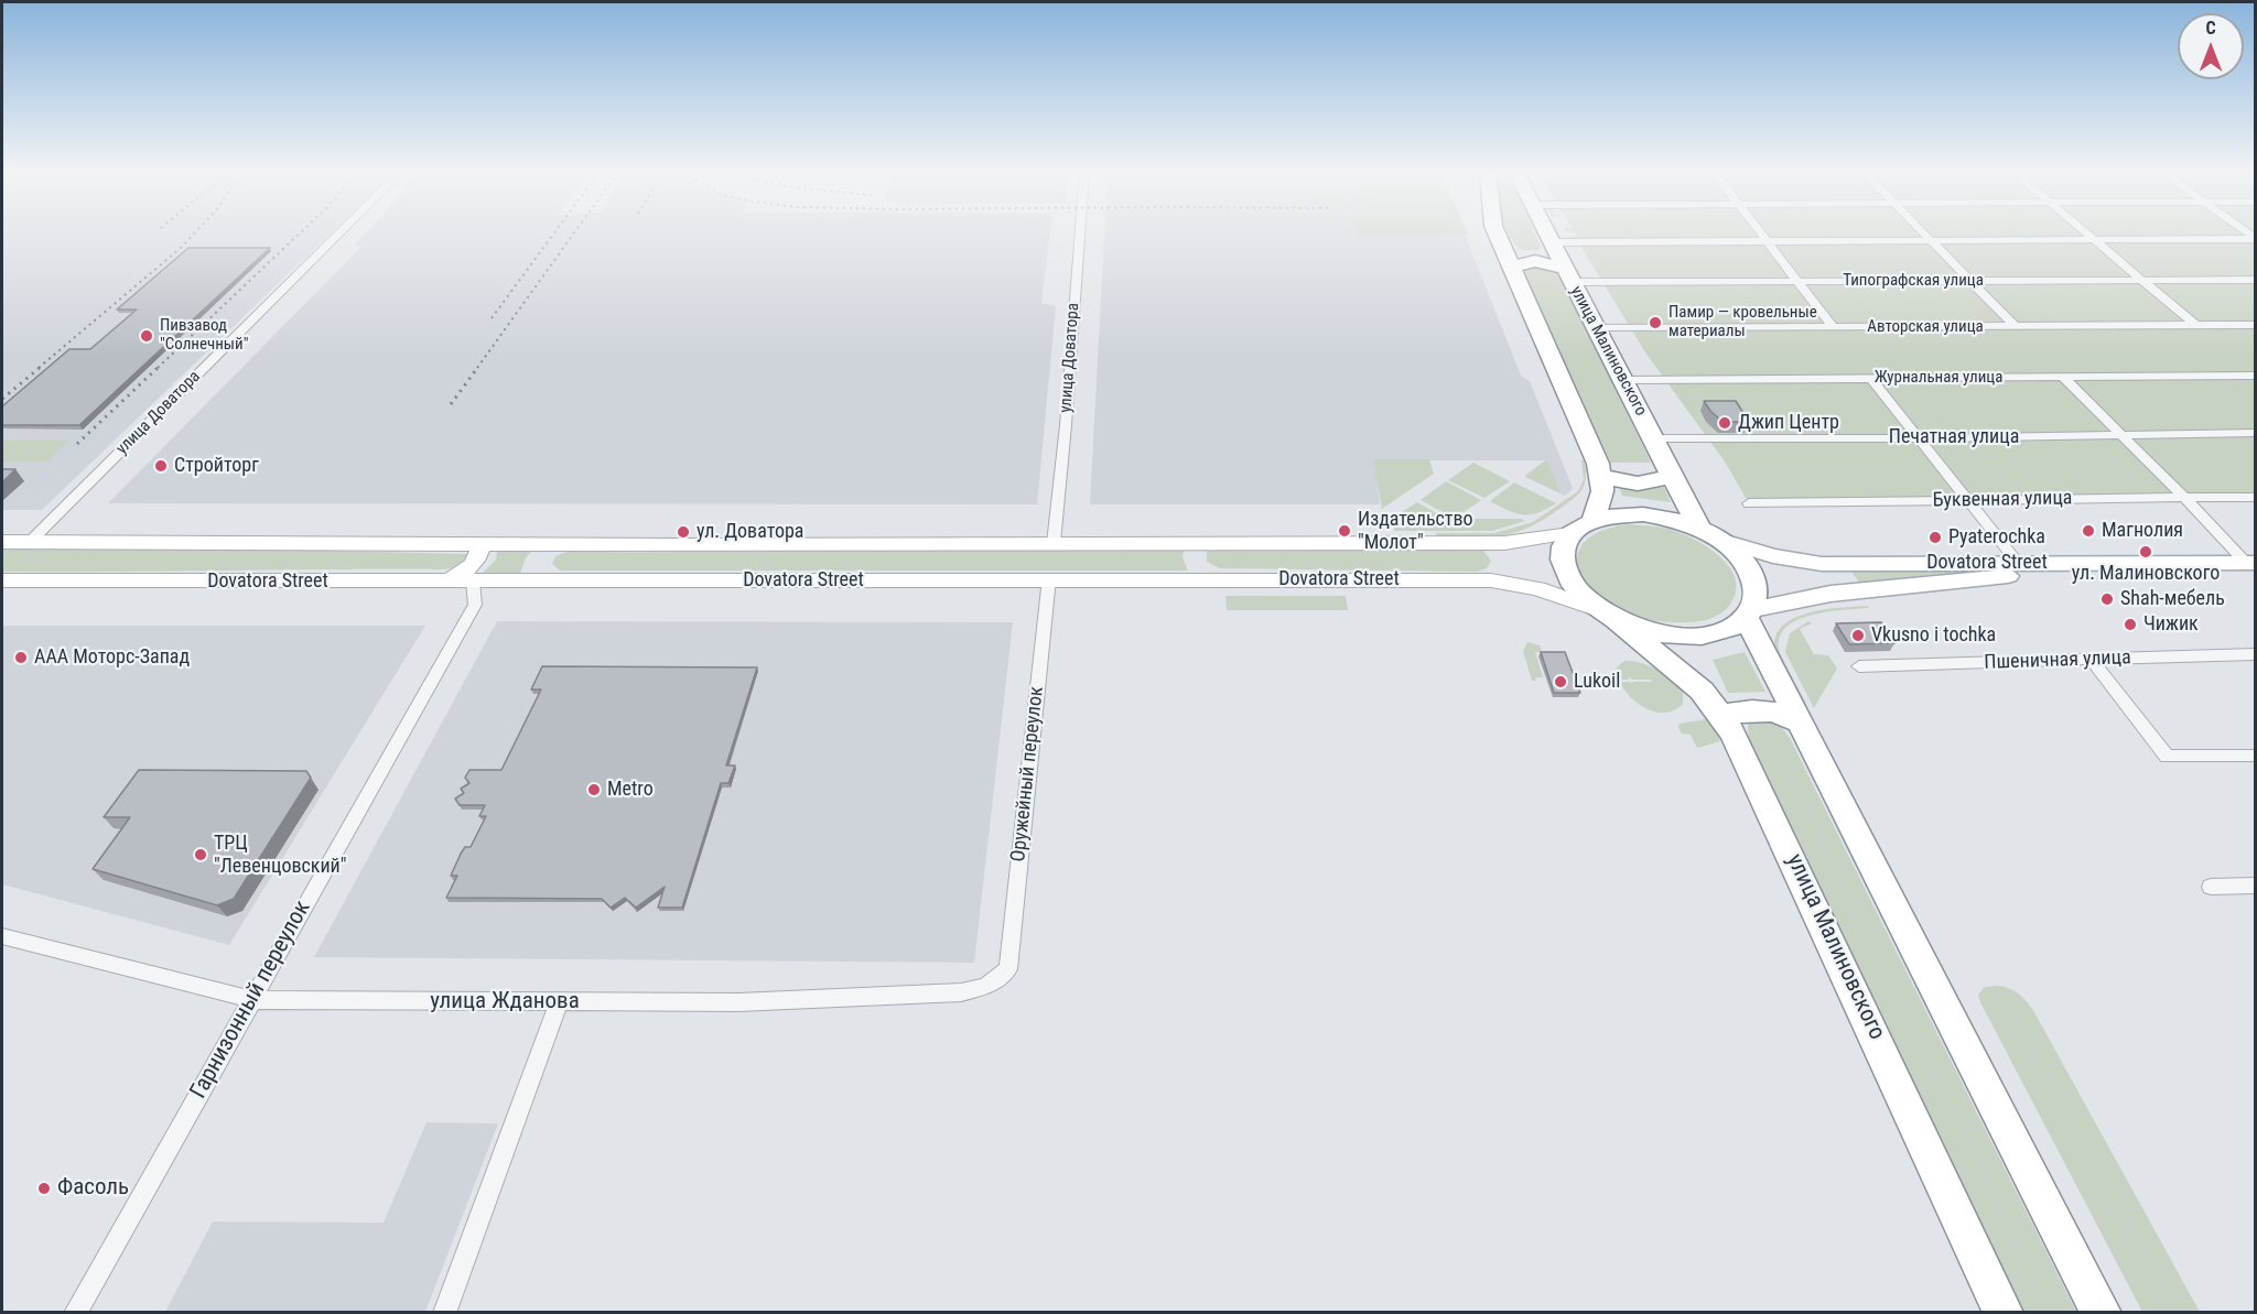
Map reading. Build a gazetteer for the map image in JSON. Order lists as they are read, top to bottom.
{
  "streets": {
    "highway": ["улица Малиновского"],
    "main road": ["Dovatora Street"],
    "street": [
      "Типографская улица",
      "Авторская улица",
      "улица Доватора",
      "Журнальная улица",
      "Печатная улица",
      "Буквенная улица",
      "Пшеничная улица",
      "Оружейный переулок",
      "Гарнизонный переулок",
      "улица Жданова"
    ]
  },
  "crossings": [
    ["Типографская улица", "улица Малиновского"],
    ["Авторская улица", "улица Малиновского"],
    ["улица Малиновского", "Журнальная улица"],
    ["улица Малиновского", "Печатная улица"],
    ["улица Малиновского", "Dovatora Street"],
    ["улица Доватора", "Dovatora Street"],
    ["Dovatora Street", "Оружейный переулок"],
    ["Dovatora Street", "Гарнизонный переулок"],
    ["Оружейный переулок", "улица Жданова"],
    ["Гарнизонный переулок", "улица Жданова"]
  ],
  "places": [
    "Памир — кровельные материалы",
    "Пивзавод \"Солнечный\"",
    "Джип Центр",
    "Стройторг",
    "Издательство \"Молот\"",
    "Магнолия",
    "ул. Доватора",
    "Pyaterochka",
    "ул. Малиновского",
    "Shah-мебель",
    "Чижик",
    "Vkusno i tochka",
    "ААА Моторс-Запад",
    "Lukoil",
    "Metro",
    "ТРЦ \"Левенцовский\"",
    "Фасоль"
  ],
  "north": "top"
}
